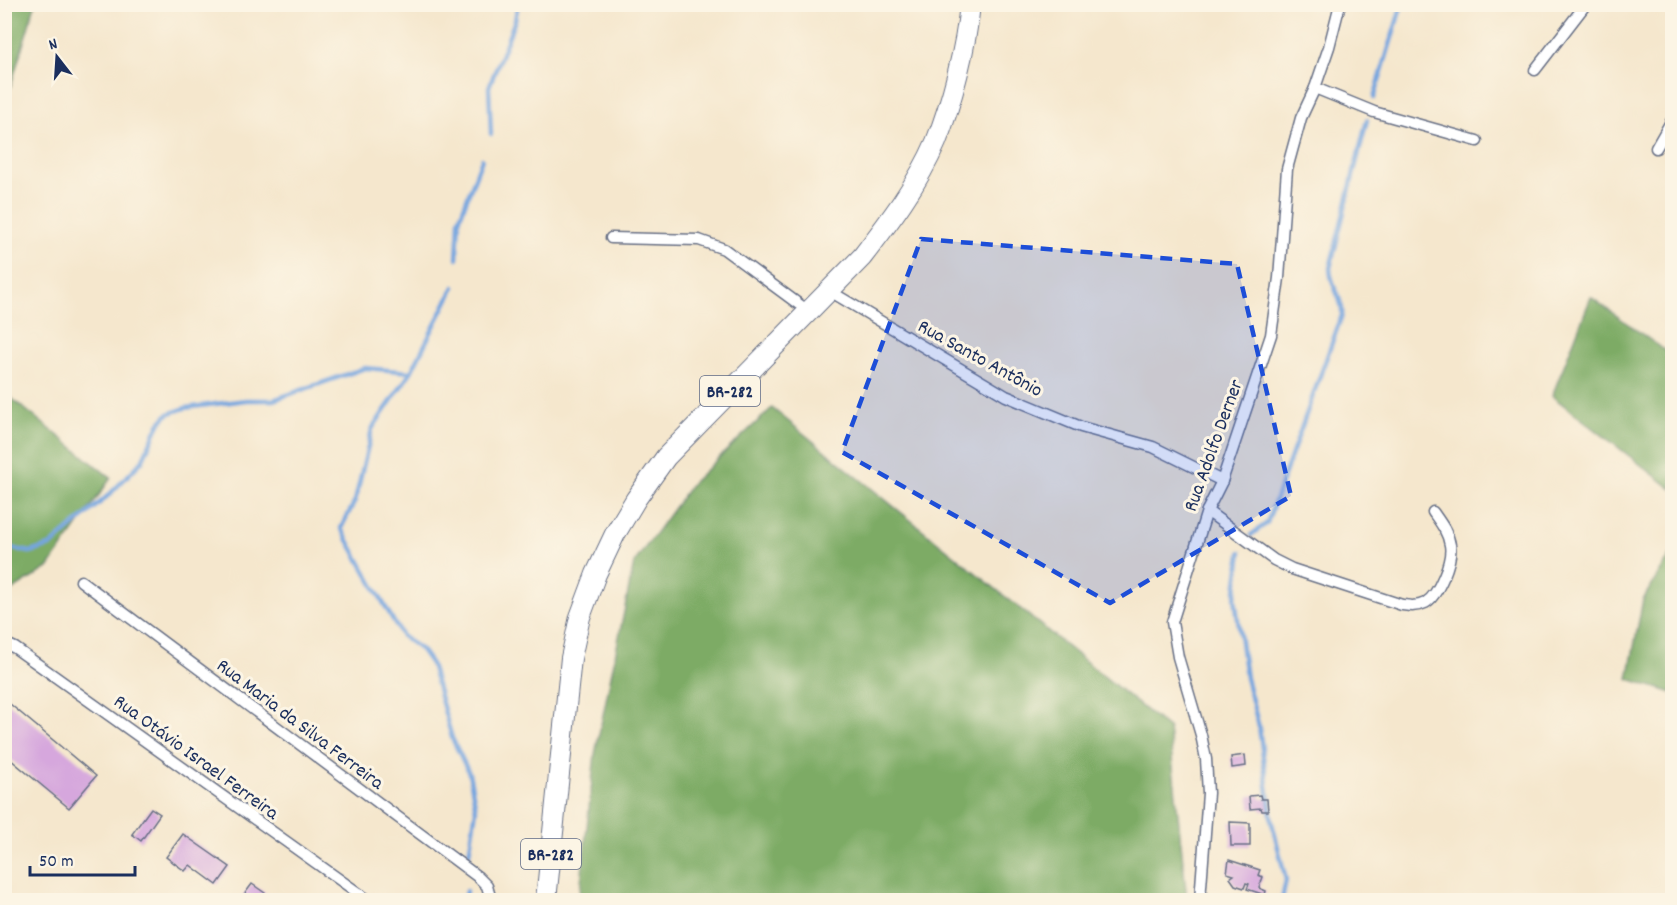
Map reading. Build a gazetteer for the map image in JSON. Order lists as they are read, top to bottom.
{
  "streets": {
    "highway": ["BR-282"],
    "street": [
      "Rua Santo Antônio",
      "Rua Adolfo Derner",
      "Rua Maria da Silva Ferreira",
      "Rua Otávio Israel Ferreira"
    ]
  },
  "crossings": [
    ["Rua Santo Antônio", "BR-282"],
    ["Rua Santo Antônio", "Rua Adolfo Derner"]
  ],
  "scale_bar": "50 m",
  "north": "top"
}
